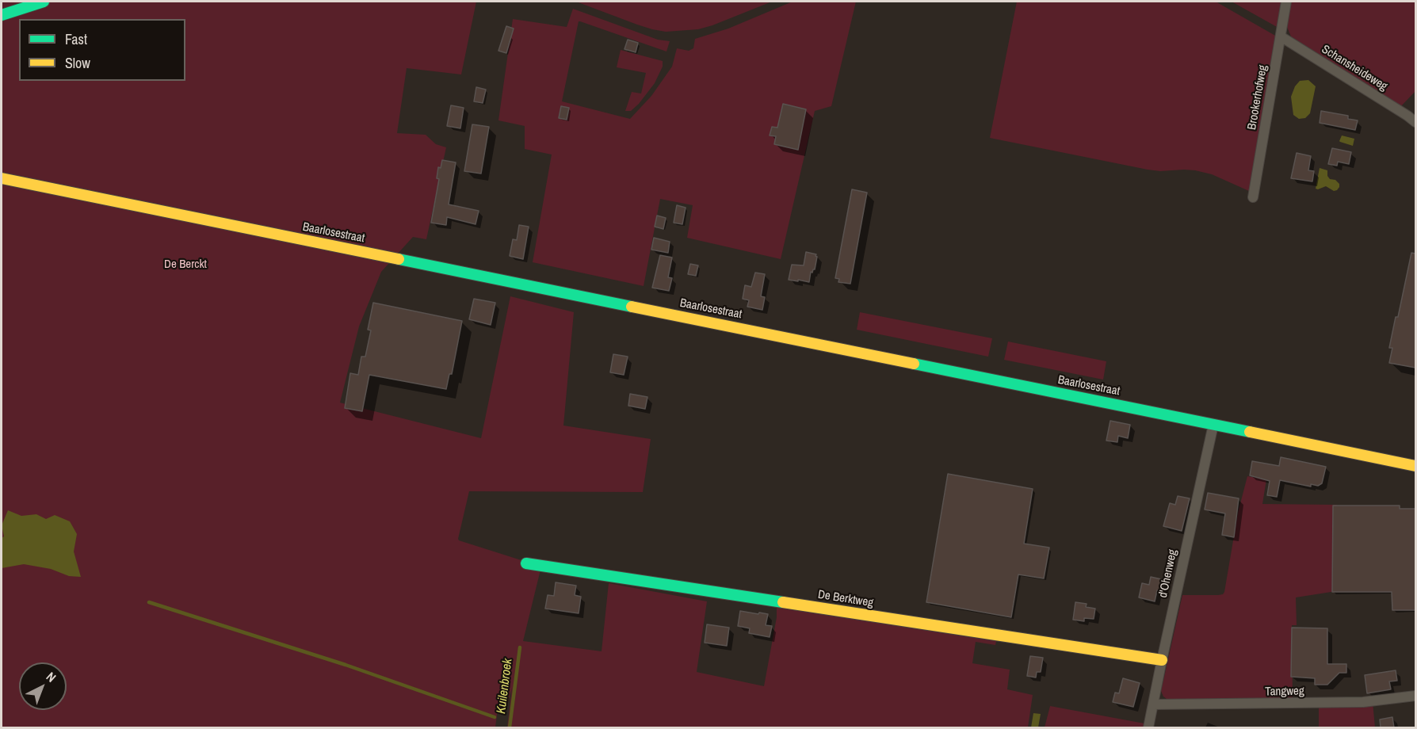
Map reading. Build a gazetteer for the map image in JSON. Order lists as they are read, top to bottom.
{
  "streets": {
    "street": [
      "Schansheideweg",
      "Brookerhofweg",
      "Baarlosestraat",
      "d'Ohenweg",
      "De Berktweg",
      "Tangweg"
    ]
  },
  "crossings": [
    ["Schansheideweg", "Brookerhofweg"],
    ["Baarlosestraat", "d'Ohenweg"],
    ["d'Ohenweg", "De Berktweg"],
    ["d'Ohenweg", "Tangweg"]
  ],
  "water": ["Kuilenbroek"],
  "parks": ["De Berckt"],
  "legend": ["Fast", "Slow"],
  "north": "top right"
}
